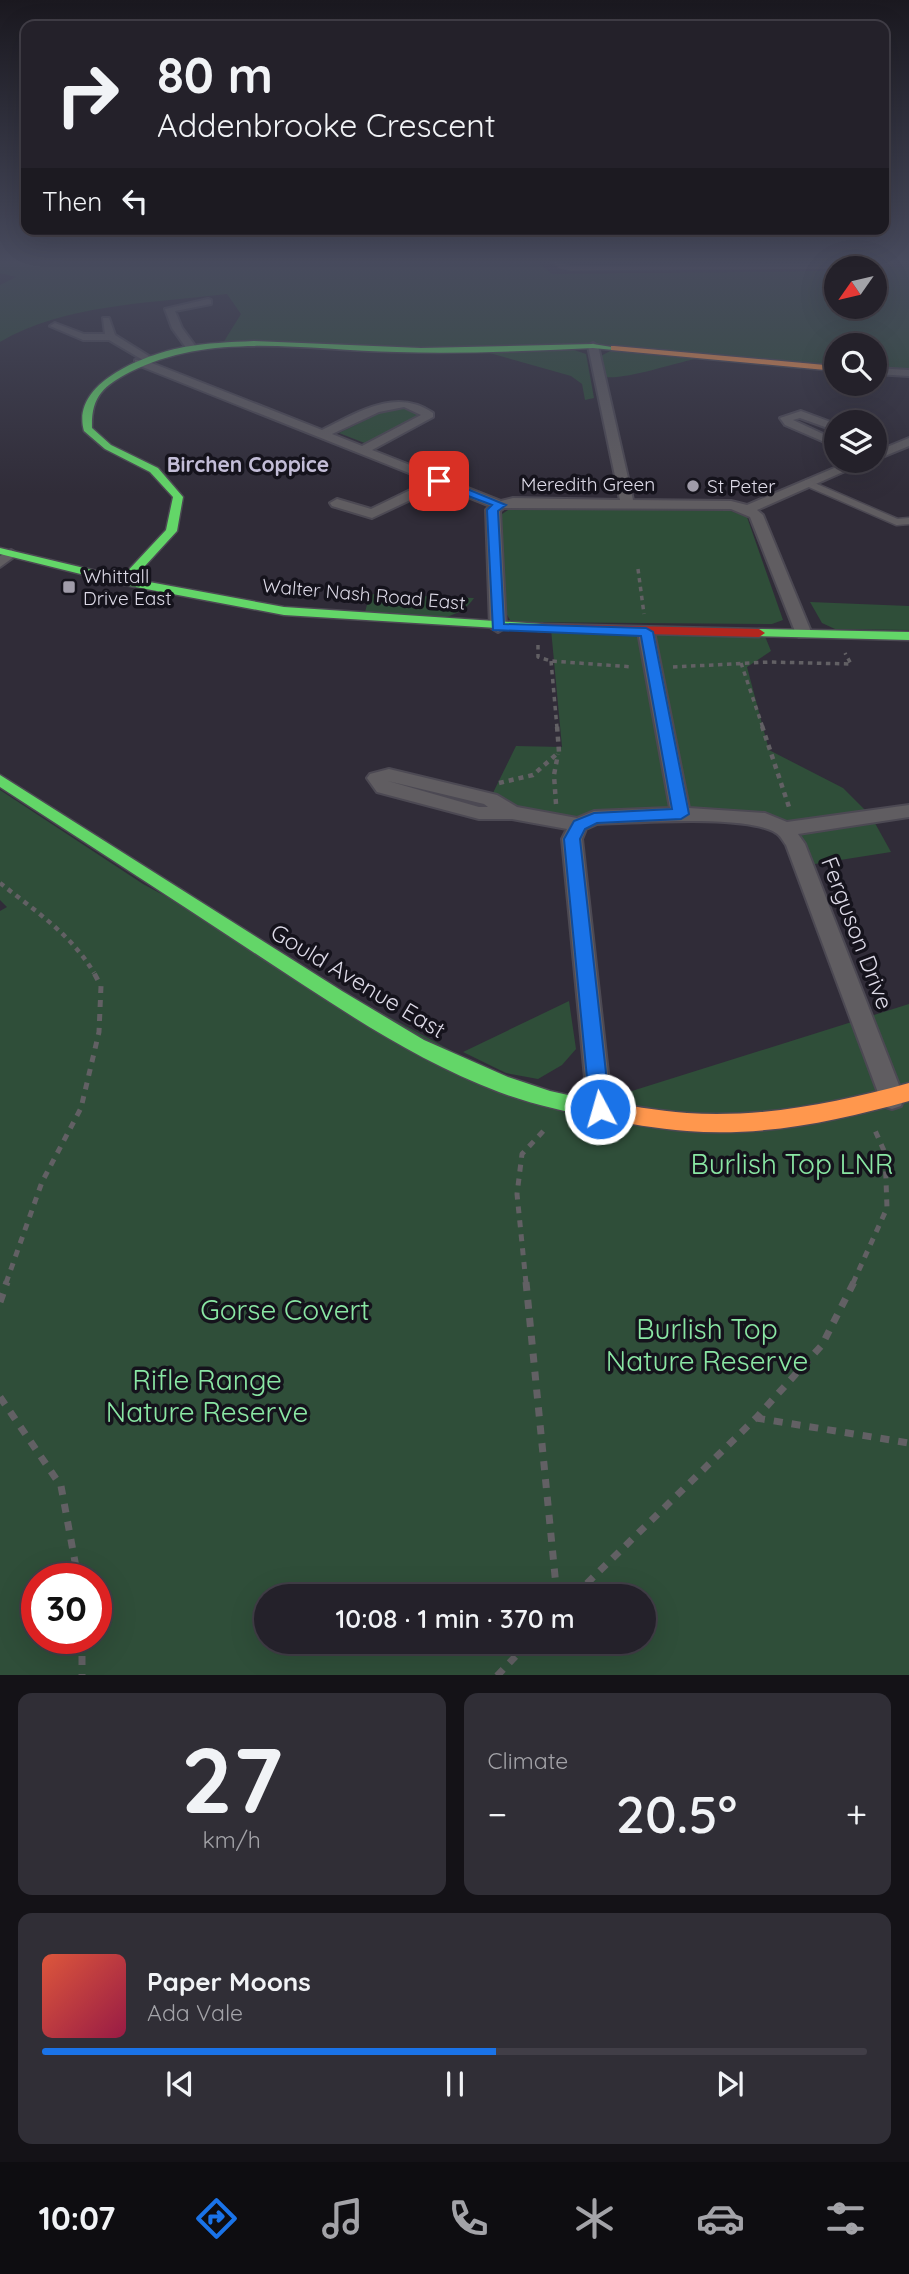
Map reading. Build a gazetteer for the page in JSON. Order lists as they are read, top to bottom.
{
  "streets": {
    "street": [
      "Meredith Green",
      "Walter Nash Road East",
      "Ferguson Drive",
      "Gould Avenue East"
    ]
  },
  "crossings": [
    ["Meredith Green", "Walter Nash Road East"],
    ["Ferguson Drive", "Gould Avenue East"]
  ],
  "districts": ["Birchen Coppice"],
  "parks": [
    "Burlish Top LNR",
    "Gorse Covert",
    "Burlish Top Nature Reserve",
    "Rifle Range Nature Reserve"
  ],
  "places": {
    "other": ["St Peter"],
    "transit": ["Whittall Drive East"]
  },
  "north": "bottom left",
  "page": {
    "turn": ["80 m", "Addenbrooke Crescent"],
    "then": "Then",
    "limit": "30",
    "trip": "10:08 · 1 min · 370 m",
    "tile": [
      ["27", "km/h"],
      "Climate"
    ],
    "heat": ["−", "20.5°", "+"],
    "song": ["Paper Moons", "Ada Vale"],
    "tabs": "10:07"
  }
}
